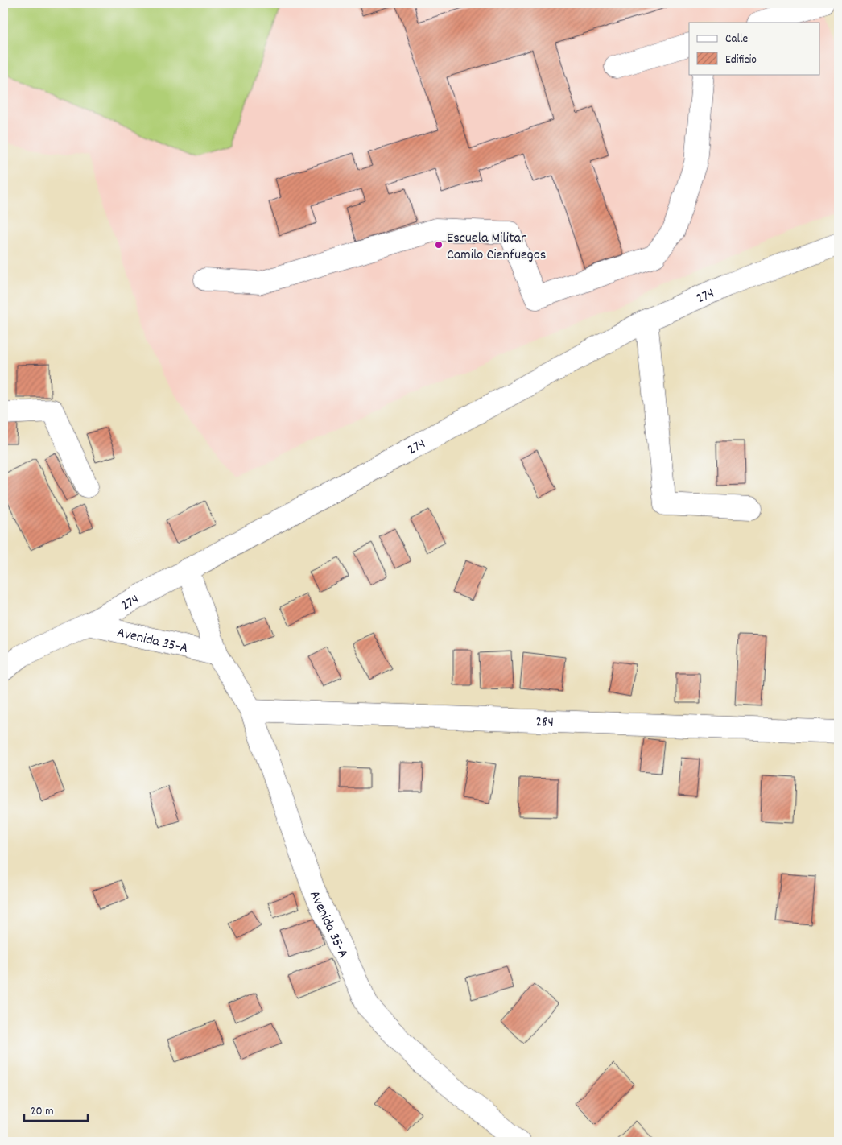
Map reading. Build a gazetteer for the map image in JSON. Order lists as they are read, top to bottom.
{
  "streets": {
    "street": ["274", "Avenida 35-A", "284"]
  },
  "crossings": [
    ["274", "Avenida 35-A"],
    ["Avenida 35-A", "284"]
  ],
  "places": ["Escuela Militar Camilo Cienfuegos"],
  "legend": ["Calle", "Edificio"],
  "scale_bar": "20 m"
}
